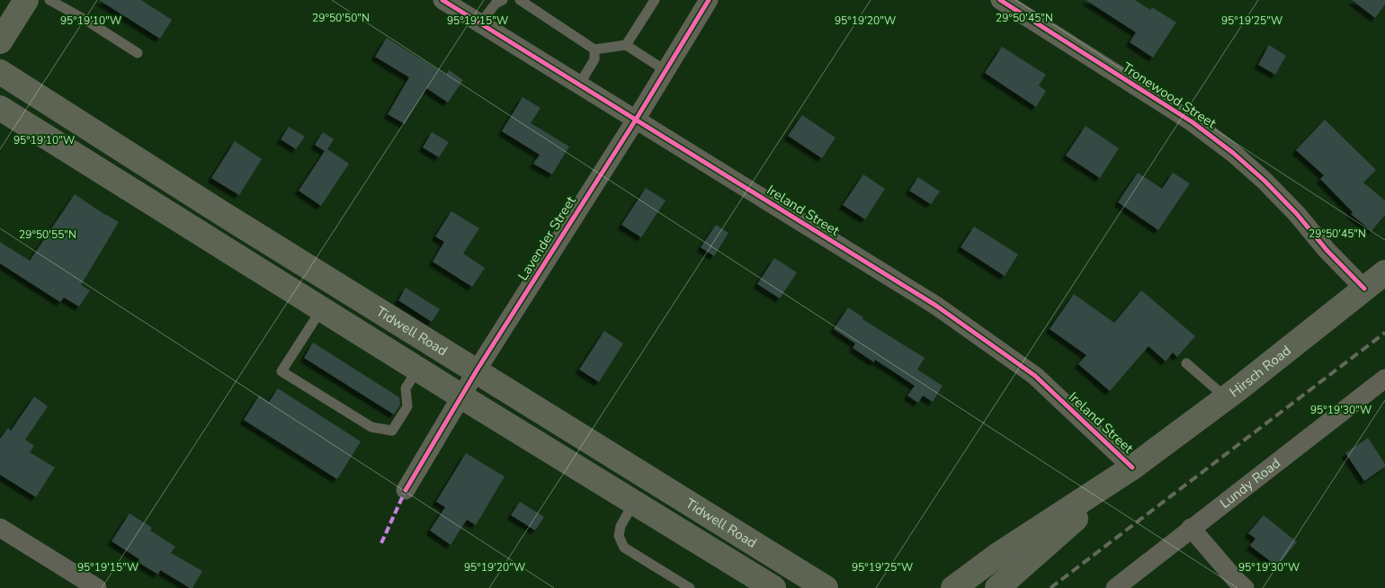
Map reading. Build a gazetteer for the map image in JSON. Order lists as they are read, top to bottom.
{
  "streets": {
    "main road": ["Tidwell Road", "Hirsch Road"],
    "street": [
      "Tronewood Street",
      "Ireland Street",
      "Lavender Street",
      "Lundy Road"
    ]
  },
  "crossings": [
    ["Tronewood Street", "Hirsch Road"],
    ["Ireland Street", "Lavender Street"],
    ["Ireland Street", "Hirsch Road"],
    ["Lavender Street", "Tidwell Road"]
  ],
  "coordinates": [
    "29°50'50\"N",
    "29°50'45\"N",
    "95°19'10\"W",
    "95°19'15\"W",
    "95°19'20\"W",
    "95°19'25\"W",
    "29°50'55\"N",
    "95°19'30\"W"
  ]
}
